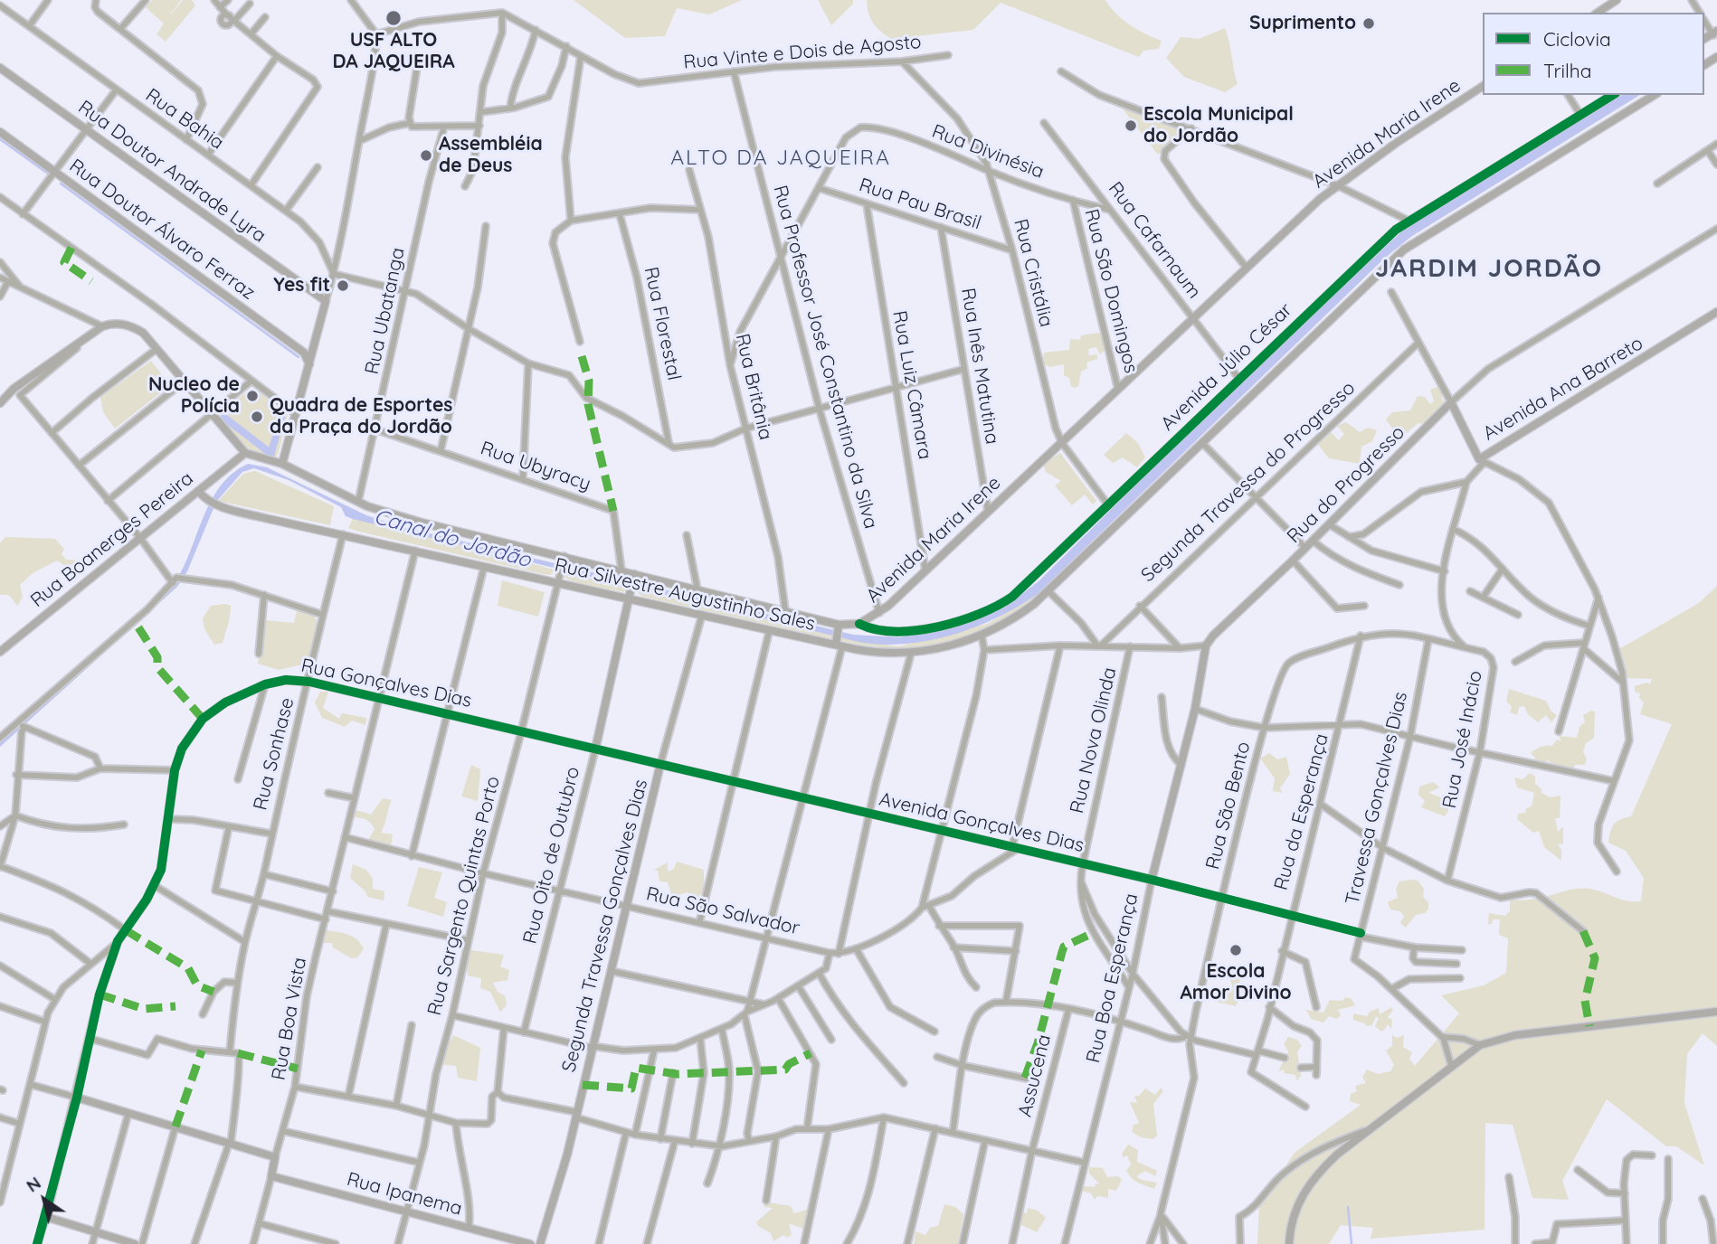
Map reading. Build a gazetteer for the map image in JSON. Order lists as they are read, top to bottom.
{
  "streets": {
    "street": [
      "Rua Vinte e Dois de Agosto",
      "Rua Bahia",
      "Avenida Maria Irene",
      "Rua Divinésia",
      "Rua Doutor Andrade Lyra",
      "Rua Pau Brasil",
      "Rua Doutor Álvaro Ferraz",
      "Rua Cafarnaum",
      "Rua Cristália",
      "Rua São Domingos",
      "Rua Ubatanga",
      "Rua Florestal",
      "Rua Professor José Constantino da Silva",
      "Rua Inês Matutina",
      "Avenida Júlio César",
      "Rua Luiz Câmara",
      "Rua Britânia",
      "Avenida Ana Barreto",
      "Rua Ubyracy",
      "Segunda Travessa do Progresso",
      "Rua do Progresso",
      "Rua Boanerges Pereira",
      "Rua Silvestre Augustinho Sales",
      "Rua Gonçalves Dias",
      "Rua José Inácio",
      "Rua Nova Olinda",
      "Rua Sonhase",
      "Travessa Gonçalves Dias",
      "Rua São Bento",
      "Rua da Esperança",
      "Avenida Gonçalves Dias",
      "Rua Oito de Outubro",
      "Rua Sargento Quintas Porto",
      "Rua São Salvador",
      "Segunda Travessa Gonçalves Dias",
      "Rua Boa Esperança",
      "Rua Boa Vista",
      "Assucena",
      "Rua Ipanema"
    ]
  },
  "crossings": [
    ["Rua Vinte e Dois de Agosto", "Rua Cristália"],
    ["Rua Vinte e Dois de Agosto", "Rua Professor José Constantino da Silva"],
    ["Avenida Maria Irene", "Rua Cafarnaum"],
    ["Avenida Maria Irene", "Rua Cristália"],
    ["Avenida Maria Irene", "Rua São Domingos"],
    ["Avenida Maria Irene", "Rua Ubatanga"],
    ["Avenida Maria Irene", "Rua Professor José Constantino da Silva"],
    ["Avenida Maria Irene", "Rua Inês Matutina"],
    ["Avenida Maria Irene", "Avenida Júlio César"],
    ["Avenida Maria Irene", "Rua Luiz Câmara"],
    ["Avenida Maria Irene", "Rua Britânia"],
    ["Avenida Maria Irene", "Rua Ubyracy"],
    ["Avenida Maria Irene", "Rua Boanerges Pereira"],
    ["Avenida Maria Irene", "Rua Oito de Outubro"],
    ["Avenida Maria Irene", "Rua Sargento Quintas Porto"],
    ["Rua Divinésia", "Rua Pau Brasil"],
    ["Rua Divinésia", "Rua Cafarnaum"],
    ["Rua Divinésia", "Rua Cristália"],
    ["Rua Divinésia", "Rua São Domingos"],
    ["Rua Pau Brasil", "Rua Cristália"],
    ["Rua Pau Brasil", "Rua Inês Matutina"],
    ["Rua Pau Brasil", "Rua Luiz Câmara"],
    ["Rua Cafarnaum", "Avenida Júlio César"],
    ["Rua Cristália", "Avenida Júlio César"],
    ["Rua Ubatanga", "Rua Ubyracy"],
    ["Avenida Júlio César", "Rua Silvestre Augustinho Sales"],
    ["Avenida Ana Barreto", "Rua do Progresso"],
    ["Rua do Progresso", "Rua Boa Esperança"],
    ["Rua Boanerges Pereira", "Rua Silvestre Augustinho Sales"],
    ["Rua Silvestre Augustinho Sales", "Rua Sonhase"],
    ["Rua Silvestre Augustinho Sales", "Rua Oito de Outubro"],
    ["Rua Silvestre Augustinho Sales", "Rua Sargento Quintas Porto"],
    ["Rua Silvestre Augustinho Sales", "Segunda Travessa Gonçalves Dias"],
    ["Rua Silvestre Augustinho Sales", "Rua Boa Vista"],
    ["Rua Gonçalves Dias", "Rua Sonhase"],
    ["Rua Gonçalves Dias", "Avenida Gonçalves Dias"],
    ["Rua Gonçalves Dias", "Rua Oito de Outubro"],
    ["Rua Gonçalves Dias", "Rua Sargento Quintas Porto"],
    ["Rua Gonçalves Dias", "Rua Boa Vista"],
    ["Rua José Inácio", "Rua São Bento"],
    ["Rua Nova Olinda", "Avenida Gonçalves Dias"],
    ["Rua Nova Olinda", "Rua Boa Esperança"],
    ["Travessa Gonçalves Dias", "Rua São Bento"],
    ["Travessa Gonçalves Dias", "Avenida Gonçalves Dias"],
    ["Rua São Bento", "Rua da Esperança"],
    ["Rua São Bento", "Avenida Gonçalves Dias"],
    ["Rua da Esperança", "Avenida Gonçalves Dias"],
    ["Avenida Gonçalves Dias", "Rua Oito de Outubro"],
    ["Avenida Gonçalves Dias", "Segunda Travessa Gonçalves Dias"],
    ["Avenida Gonçalves Dias", "Rua Boa Esperança"],
    ["Rua Oito de Outubro", "Rua São Salvador"],
    ["Rua Sargento Quintas Porto", "Rua São Salvador"],
    ["Rua Sargento Quintas Porto", "Rua Ipanema"],
    ["Rua São Salvador", "Segunda Travessa Gonçalves Dias"],
    ["Rua São Salvador", "Rua Boa Vista"],
    ["Rua Boa Vista", "Rua Ipanema"]
  ],
  "districts": ["ALTO DA JAQUEIRA", "JARDIM JORDÃO"],
  "water": ["Canal do Jordão"],
  "places": [
    "USF ALTO DA JAQUEIRA",
    "Suprimento",
    "Escola Municipal do Jordão",
    "Assembléia de Deus",
    "Yes fit",
    "Nucleo de Polícia",
    "Quadra de Esportes da Praça do Jordão",
    "Escola Amor Divino"
  ],
  "legend": ["Ciclovia", "Trilha"],
  "north": "top left"
}
